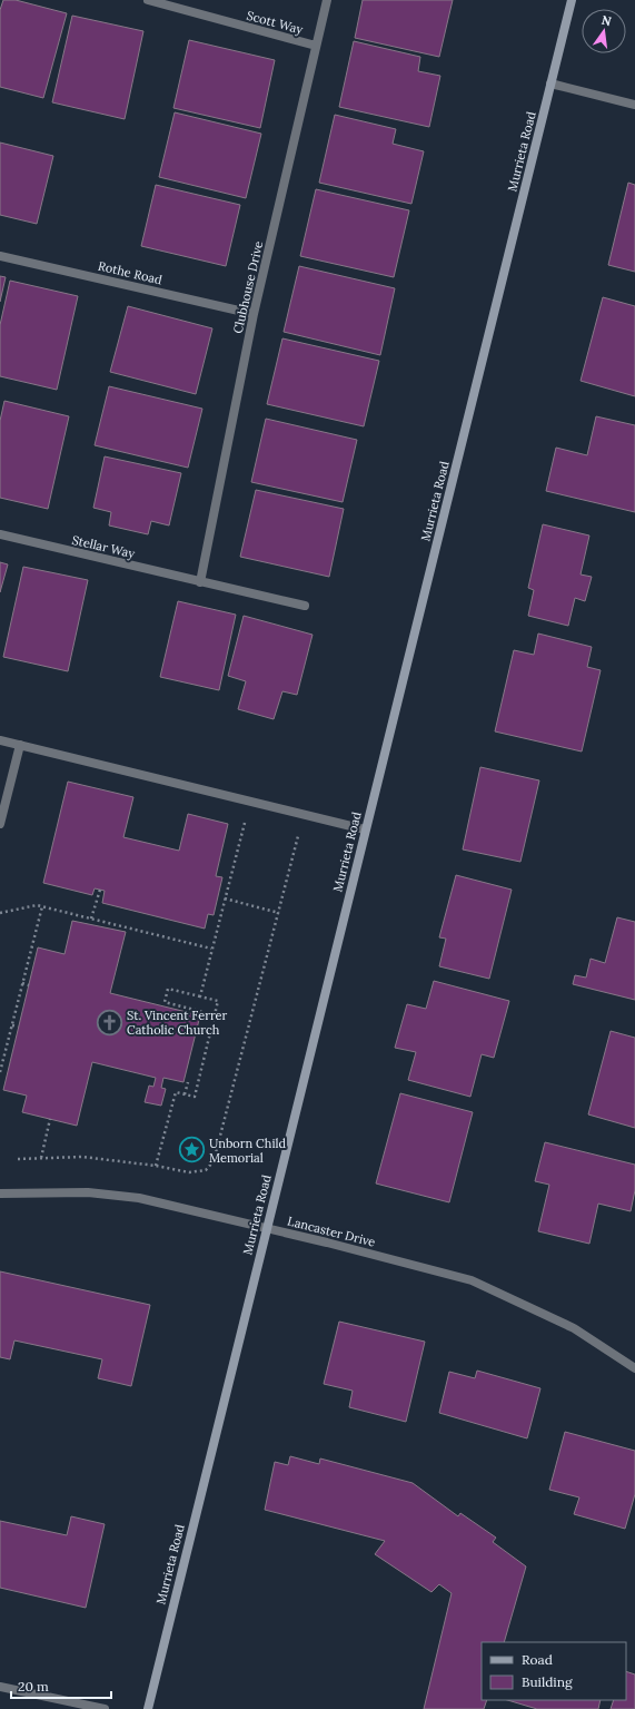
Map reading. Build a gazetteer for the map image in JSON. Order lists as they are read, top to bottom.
{
  "streets": {
    "main road": ["Murrieta Road"],
    "street": [
      "Scott Way",
      "Rothe Road",
      "Clubhouse Drive",
      "Stellar Way",
      "Lancaster Drive"
    ]
  },
  "crossings": [
    ["Scott Way", "Clubhouse Drive"],
    ["Murrieta Road", "Lancaster Drive"],
    ["Rothe Road", "Clubhouse Drive"],
    ["Clubhouse Drive", "Stellar Way"]
  ],
  "places": {
    "church": ["St. Vincent Ferrer Catholic Church"],
    "place": ["Unborn Child Memorial"]
  },
  "legend": ["Road", "Building"],
  "scale_bar": "20 m",
  "north": "top"
}
